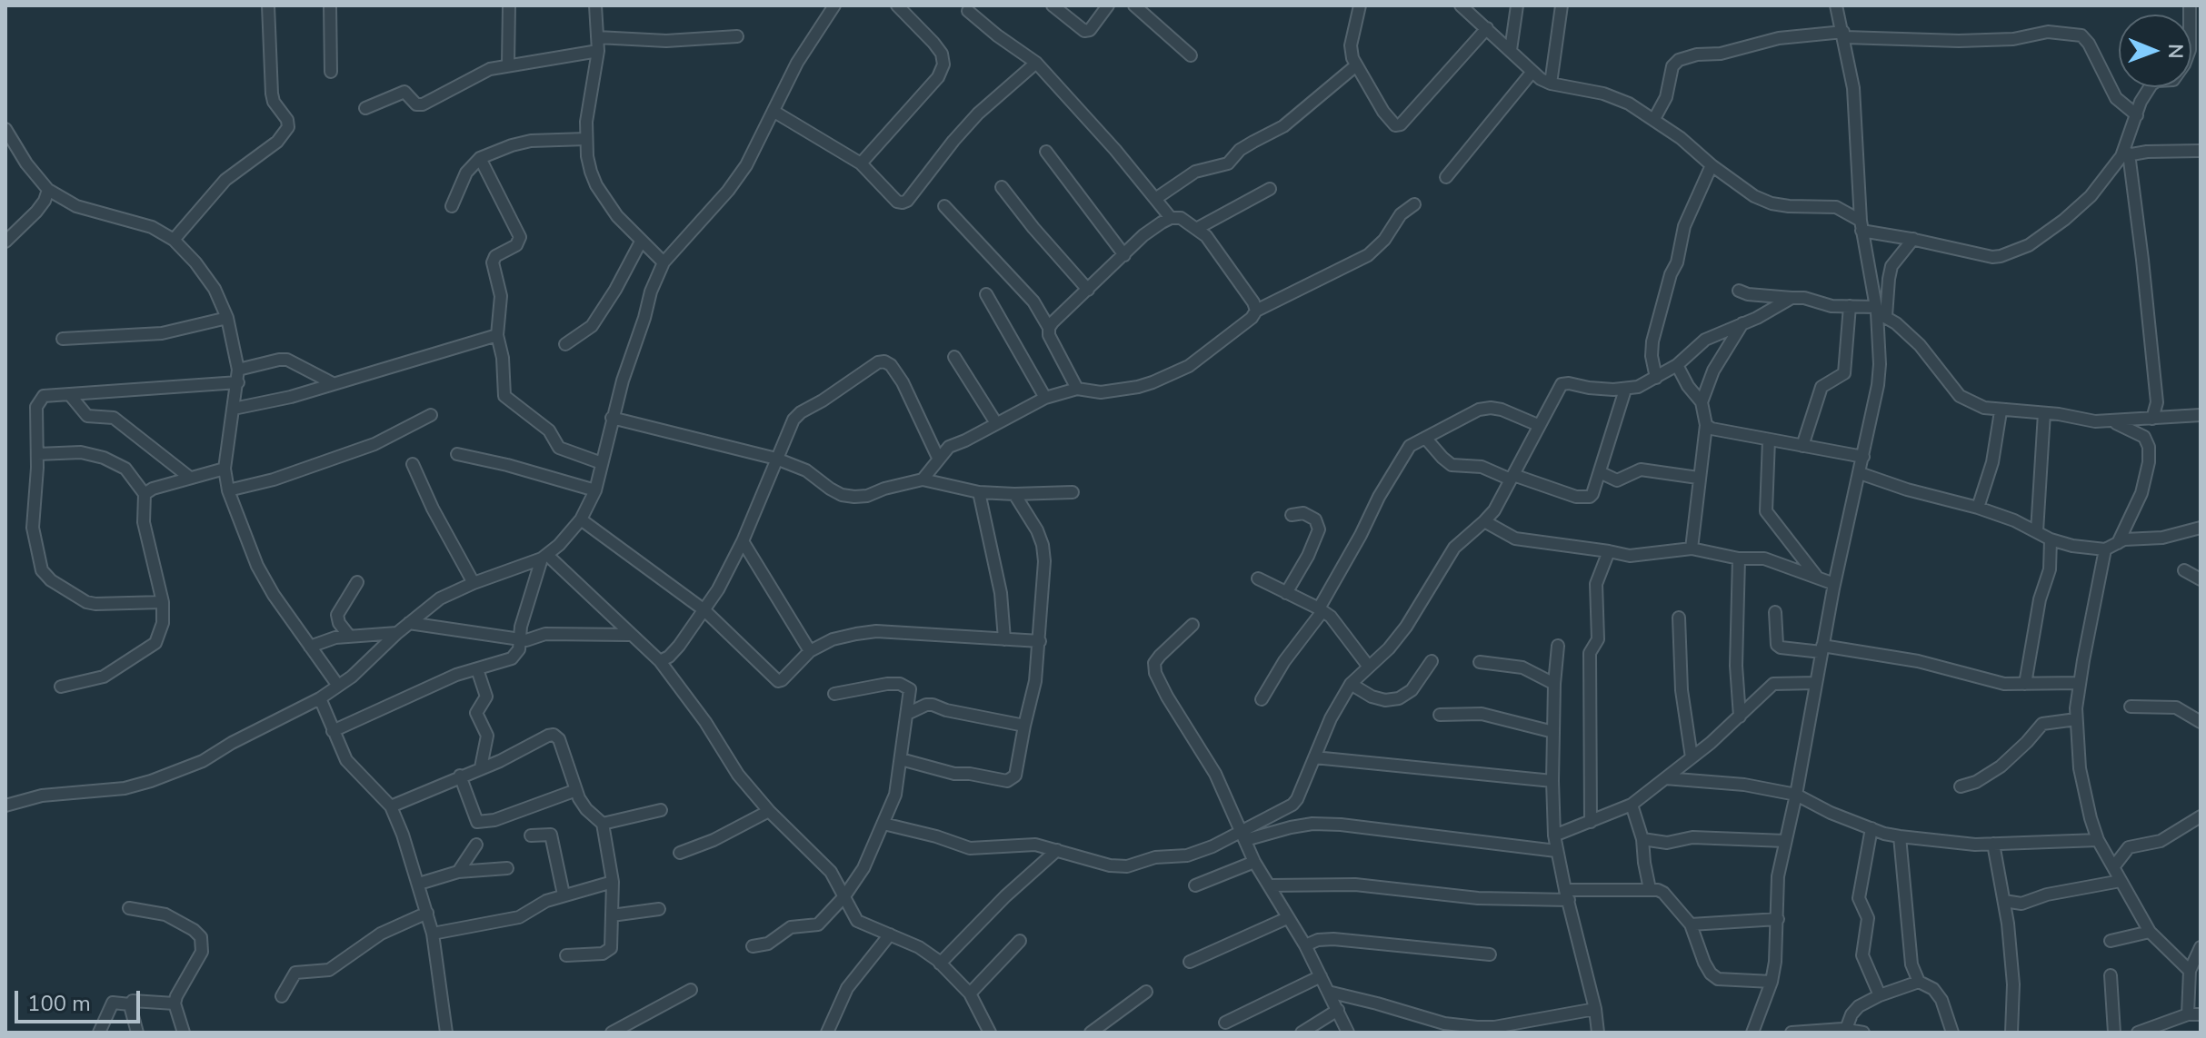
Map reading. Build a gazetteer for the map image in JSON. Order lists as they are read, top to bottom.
{
  "scale_bar": "100 m",
  "north": "right"
}
